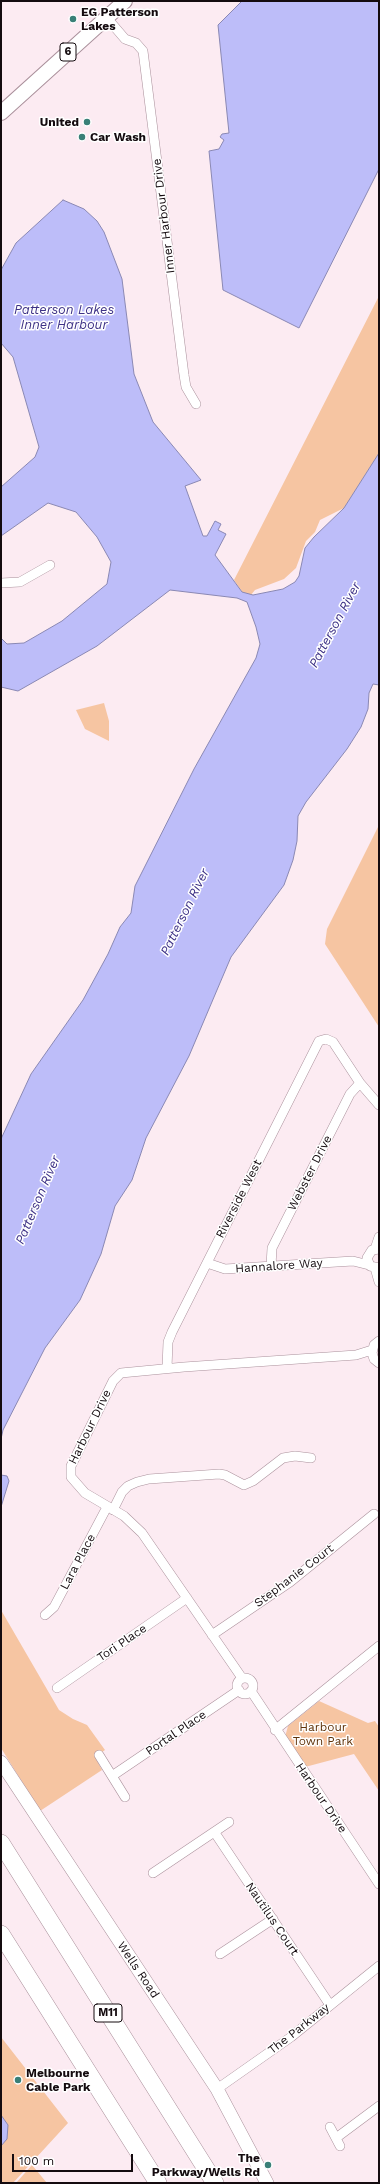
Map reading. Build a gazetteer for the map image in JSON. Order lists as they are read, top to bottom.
{
  "streets": {
    "highway": ["M11"],
    "main road": ["6", "Wells Road"],
    "street": [
      "Inner Harbour Drive",
      "Webster Drive",
      "Riverside West",
      "Hannalore Way",
      "Harbour Drive",
      "Lara Place",
      "Stephanie Court",
      "Tori Place",
      "Portal Place",
      "Nautilus Court",
      "The Parkway"
    ]
  },
  "crossings": [
    ["6", "Inner Harbour Drive"],
    ["Webster Drive", "Riverside West"],
    ["Webster Drive", "Hannalore Way"],
    ["Riverside West", "Hannalore Way"],
    ["Riverside West", "Harbour Drive"],
    ["Harbour Drive", "Lara Place"],
    ["Harbour Drive", "Stephanie Court"],
    ["Harbour Drive", "Tori Place"],
    ["Harbour Drive", "Portal Place"],
    ["Nautilus Court", "The Parkway"],
    ["Wells Road", "The Parkway"]
  ],
  "water": ["Patterson Lakes Inner Harbour", "Patterson River"],
  "parks": ["Harbour Town Park"],
  "places": [
    "EG Patterson Lakes",
    "United",
    "Car Wash",
    "Melbourne Cable Park",
    "The Parkway/Wells Rd"
  ],
  "scale_bar": "100 m"
}
